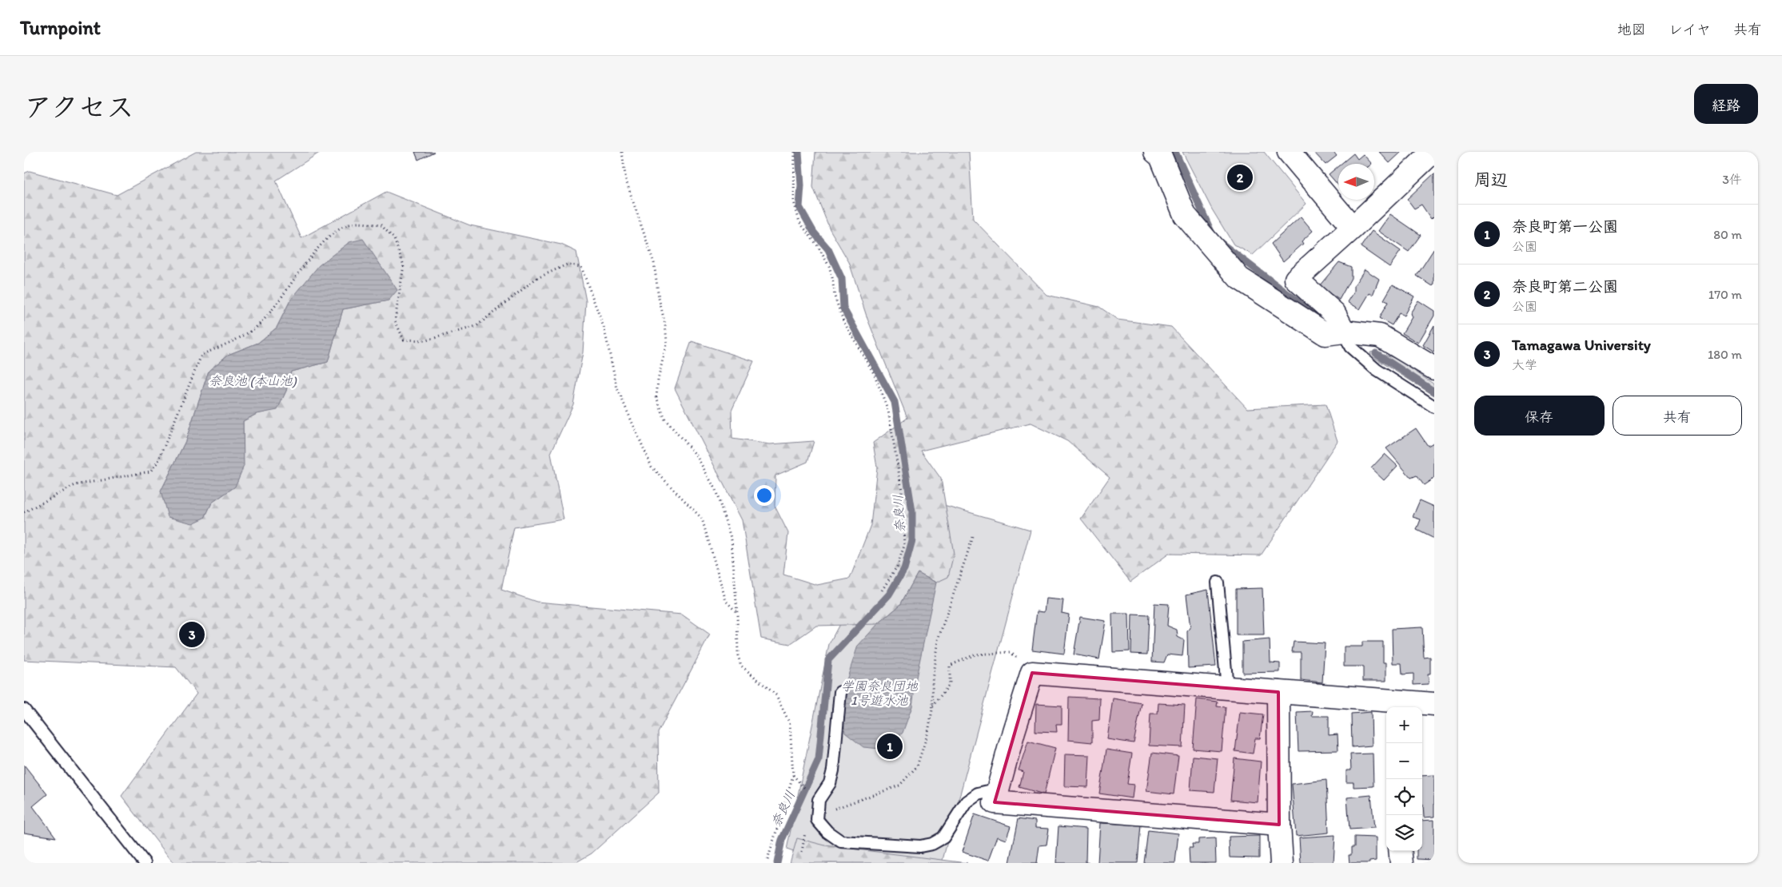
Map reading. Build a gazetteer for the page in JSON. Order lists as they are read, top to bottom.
{
  "water": ["奈良池 (本山池)", "奈良川", "学園奈良団地 1号遊水池"],
  "north": "left",
  "page": {
    "header": "Turnpoint",
    "nav": ["地図", "レイヤ", "共有"],
    "title": "アクセス",
    "buttons": [
      "経路",
      ["保存", "共有"]
    ],
    "heading": ["周辺", "3件"],
    "pins": ["2", "3", "1"],
    "list": [
      {
        "mark": "1",
        "name": "奈良町第一公園",
        "note": "公園",
        "value": "80 m"
      },
      {
        "mark": "2",
        "name": "奈良町第二公園",
        "note": "公園",
        "value": "170 m"
      },
      {
        "mark": "3",
        "name": "Tamagawa University",
        "note": "大学",
        "value": "180 m"
      }
    ],
    "map_buttons": ["+", "−"]
  }
}
